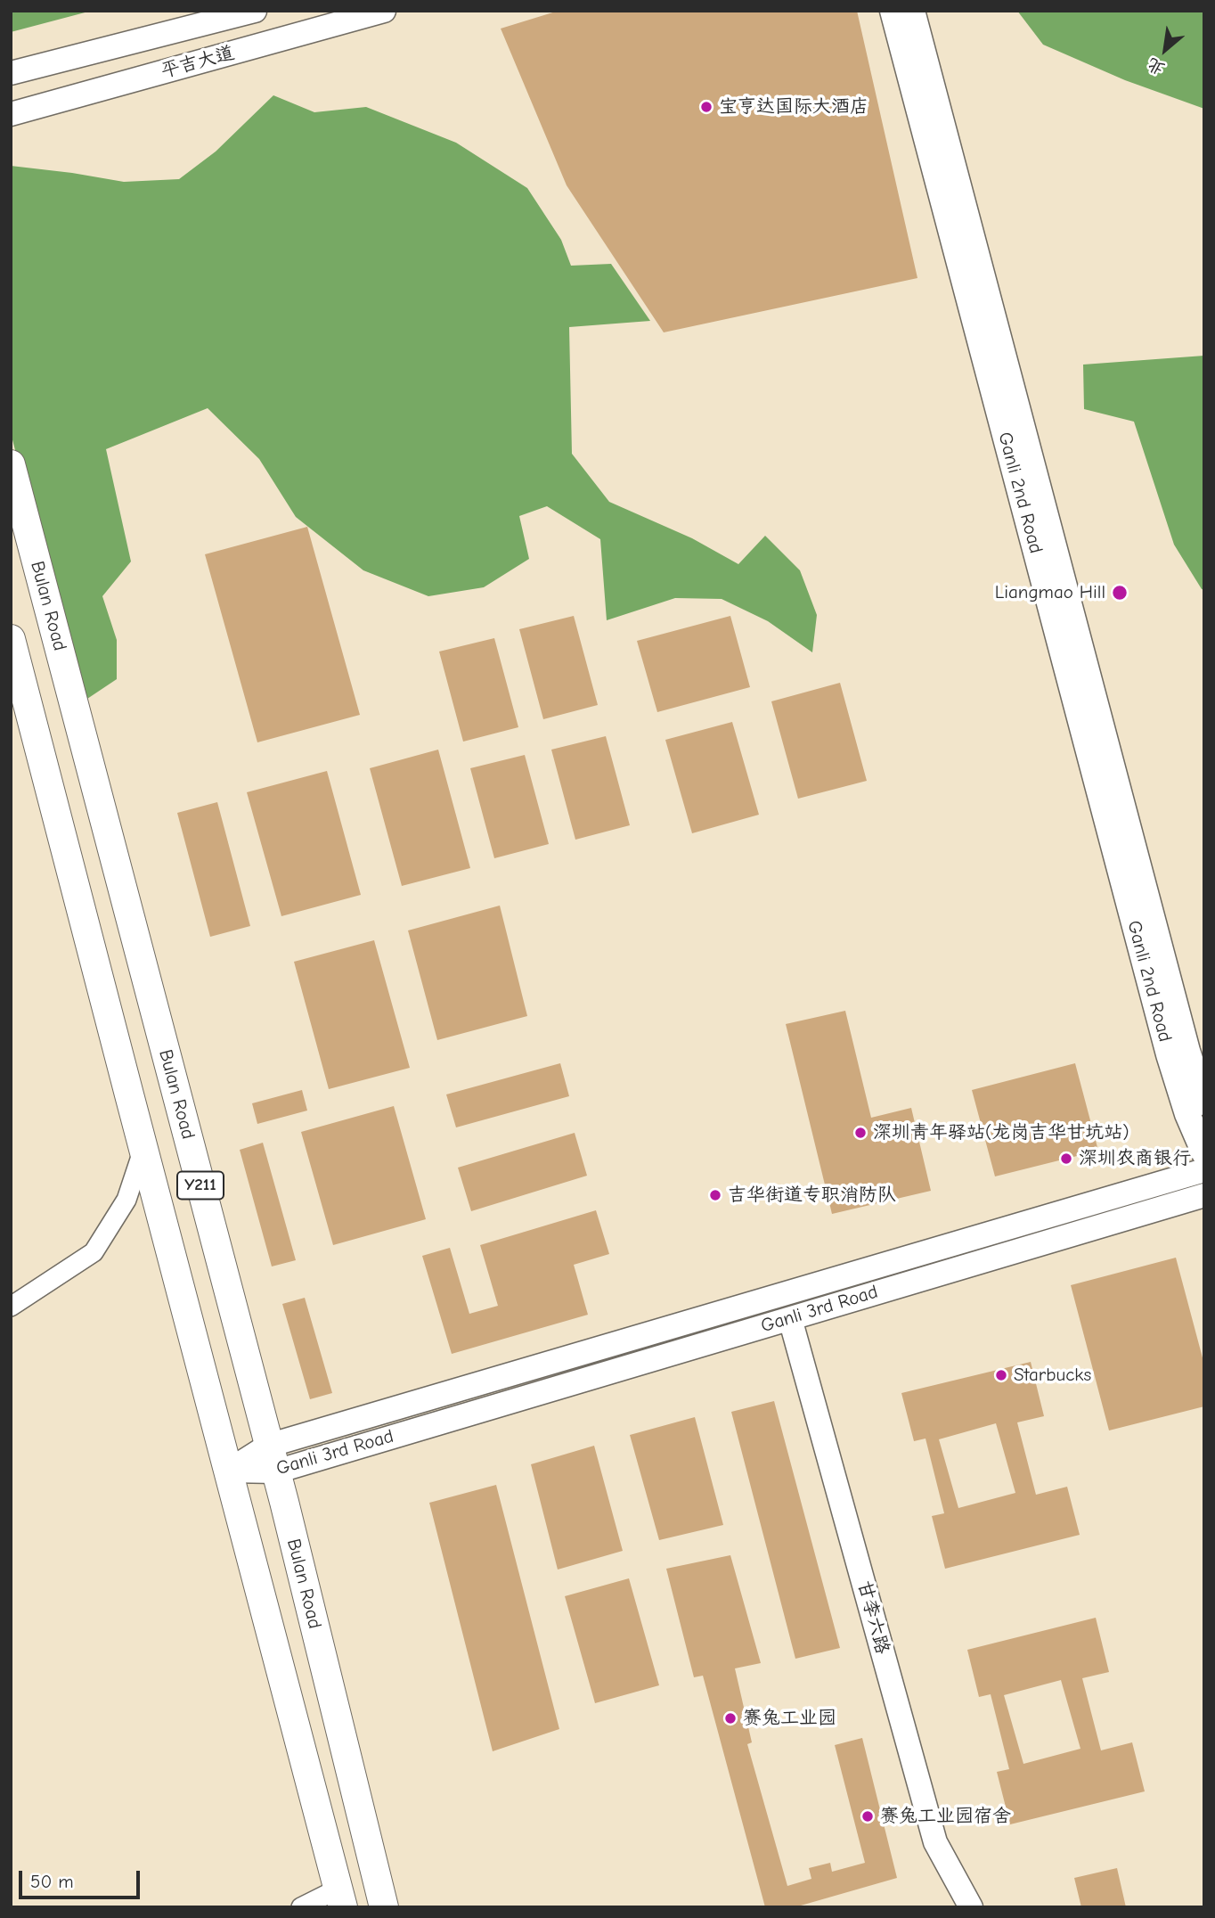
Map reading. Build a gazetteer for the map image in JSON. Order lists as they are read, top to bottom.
{
  "streets": {
    "main road": ["Ganli 2nd Road", "Bulan Road", "Y211"],
    "street": ["平吉大道", "Ganli 3rd Road", "甘李六路"]
  },
  "crossings": [
    ["Bulan Road", "Ganli 3rd Road"],
    ["Y211", "Ganli 3rd Road"]
  ],
  "places": [
    "宝亨达国际大酒店",
    "Liangmao Hill",
    "深圳青年驿站(龙岗吉华甘坑站)",
    "深圳农商银行",
    "吉华街道专职消防队",
    "Starbucks",
    "赛兔工业园",
    "赛兔工业园宿舍"
  ],
  "scale_bar": "50 m",
  "north": "bottom left"
}
